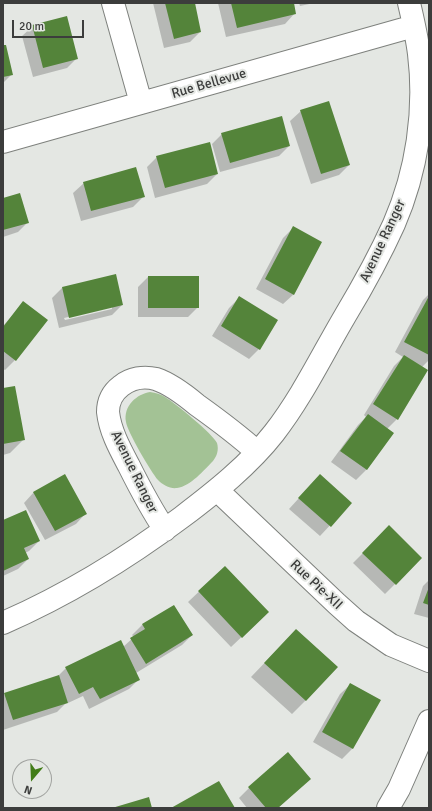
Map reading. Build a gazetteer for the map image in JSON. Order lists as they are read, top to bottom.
{
  "streets": {
    "street": ["Rue Bellevue", "Avenue Ranger", "Rue Pie-XII"]
  },
  "crossings": [
    ["Rue Bellevue", "Avenue Ranger"],
    ["Avenue Ranger", "Rue Pie-XII"]
  ],
  "scale_bar": "20 m",
  "north": "bottom"
}
